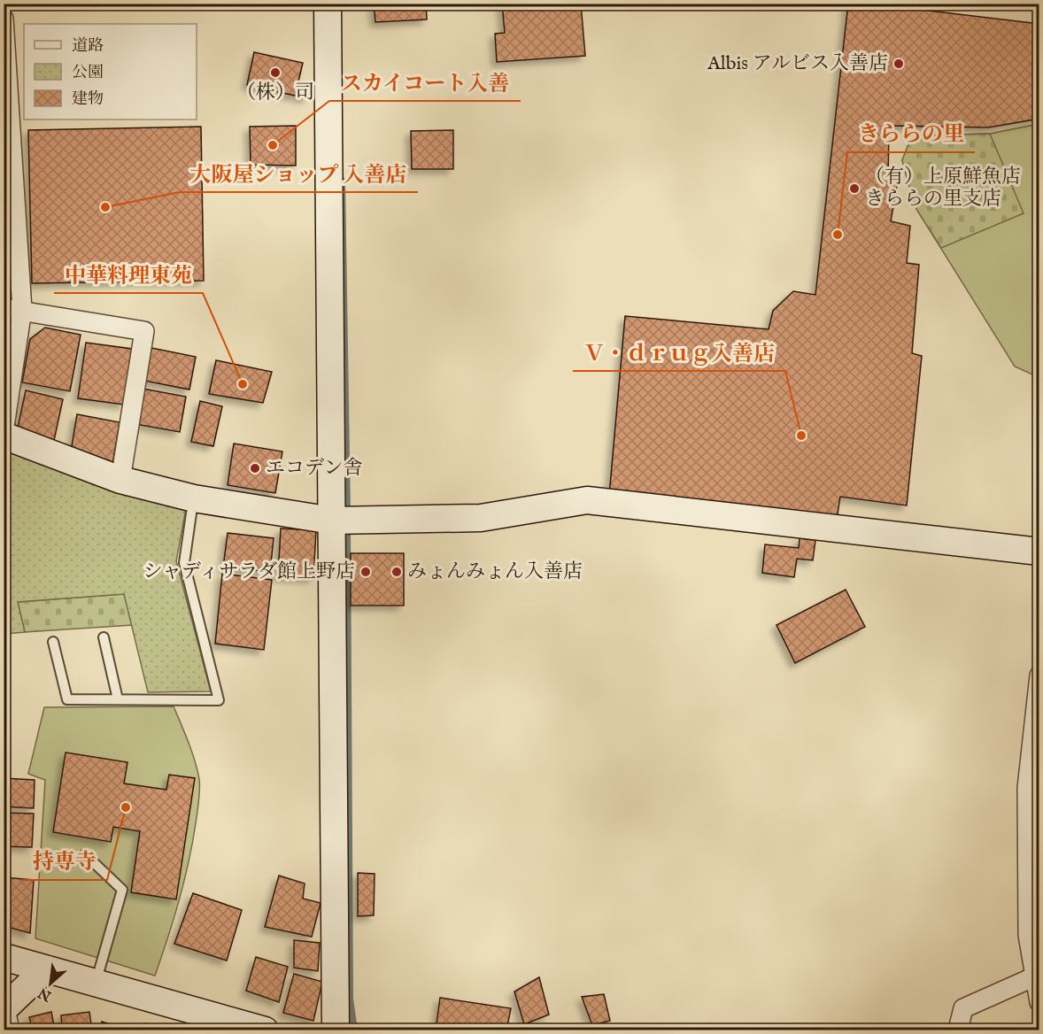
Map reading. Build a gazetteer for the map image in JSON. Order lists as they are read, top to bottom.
{
  "places": [
    "Albis アルビス入善店",
    "（株）司",
    "スカイコート入善",
    "（有）上原鮮魚店 きららの里支店",
    "大阪屋ショップ 入善店",
    "きららの里",
    "中華料理東苑",
    "Ｖ・ｄｒｕｇ入善店",
    "エコデン舎",
    "シャディサラダ館上野店",
    "みょんみょん入善店",
    "持専寺"
  ],
  "legend": ["道路", "公園", "建物"],
  "north": "bottom left"
}
